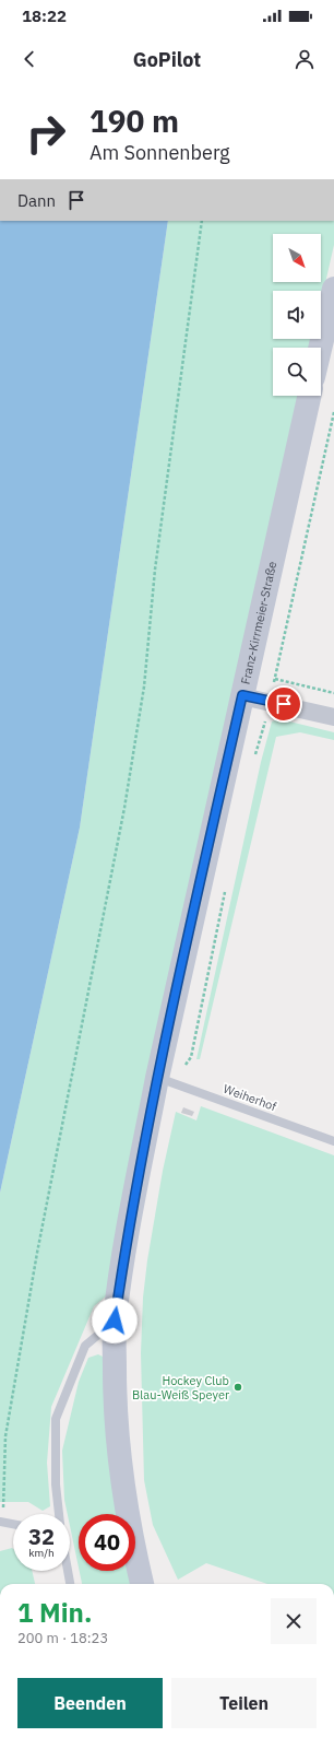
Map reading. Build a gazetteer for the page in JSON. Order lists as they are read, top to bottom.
{
  "streets": {
    "street": ["Franz-Kirrmeier-Straße"],
    "lane": ["Weiherhof"]
  },
  "crossings": [
    ["Franz-Kirrmeier-Straße", "Weiherhof"]
  ],
  "places": ["Hockey Club Blau-Weiß Speyer"],
  "north": "bottom right",
  "page": {
    "status": "18:22",
    "header": "GoPilot",
    "turn": ["190 m", "Am Sonnenberg"],
    "then": "Dann",
    "speed": "32 km/h",
    "limit": "40",
    "heading": ["1 Min.", "200 m · 18:23"],
    "buttons": ["Beenden", "Teilen"]
  }
}
